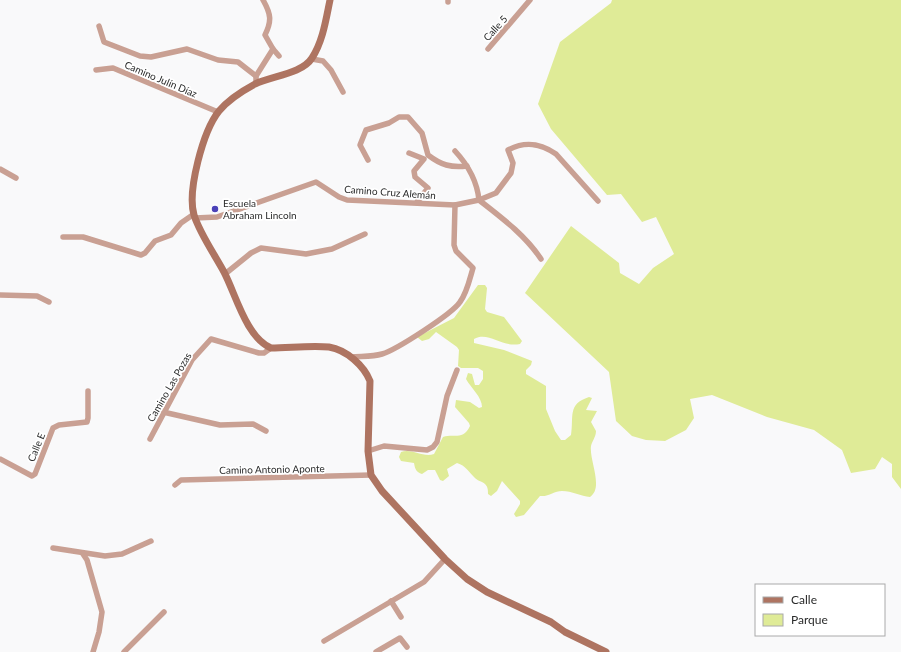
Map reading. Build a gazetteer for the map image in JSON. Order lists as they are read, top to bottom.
{
  "streets": {
    "street": [
      "Calle 5",
      "Camino Julín Díaz",
      "Camino Cruz Alemán",
      "Camino Las Pozas",
      "Calle E",
      "Camino Antonio Aponte"
    ]
  },
  "places": ["Escuela Abraham Lincoln"],
  "legend": ["Calle", "Parque"]
}
